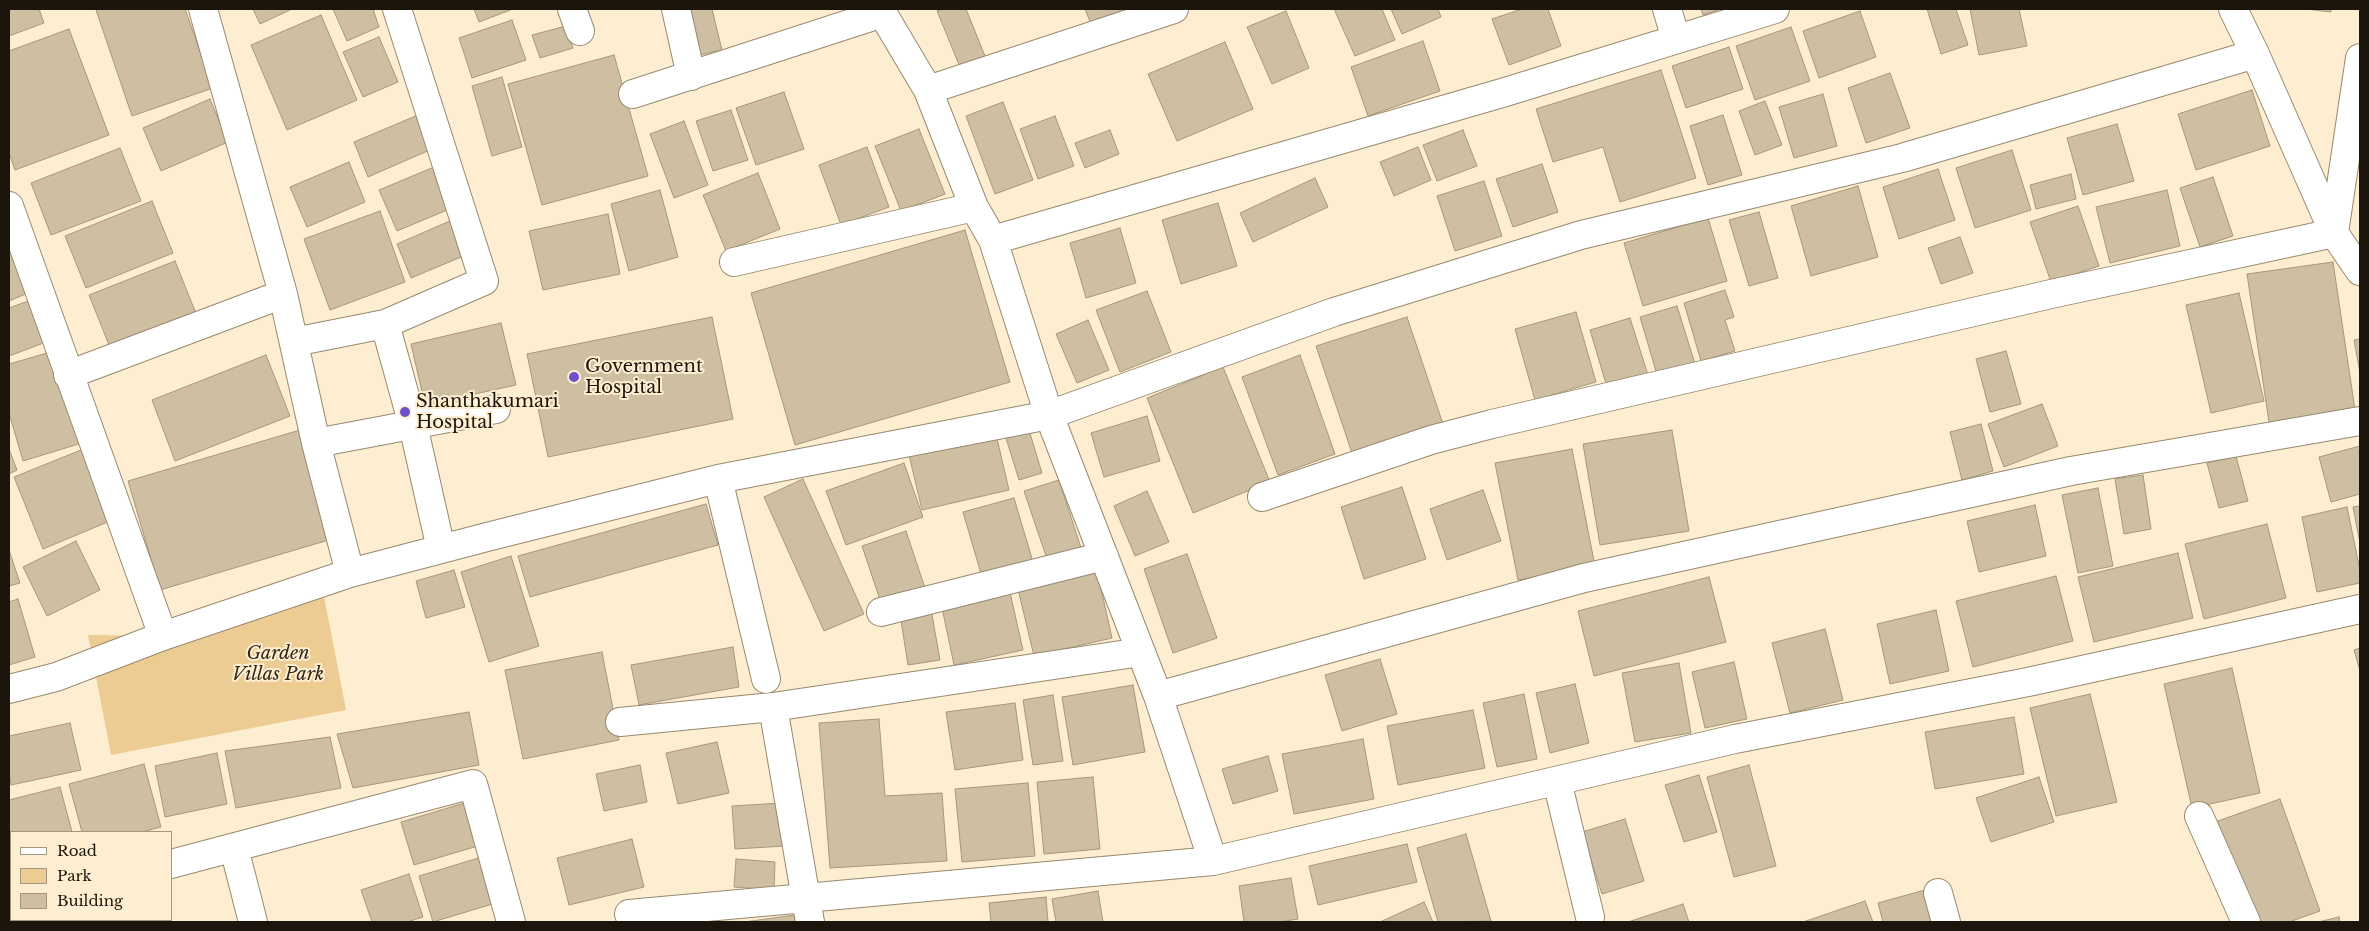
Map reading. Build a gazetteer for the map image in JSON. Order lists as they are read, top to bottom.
{
  "parks": ["Garden Villas Park"],
  "places": ["Government Hospital", "Shanthakumari Hospital"],
  "legend": ["Road", "Park", "Building"]
}
